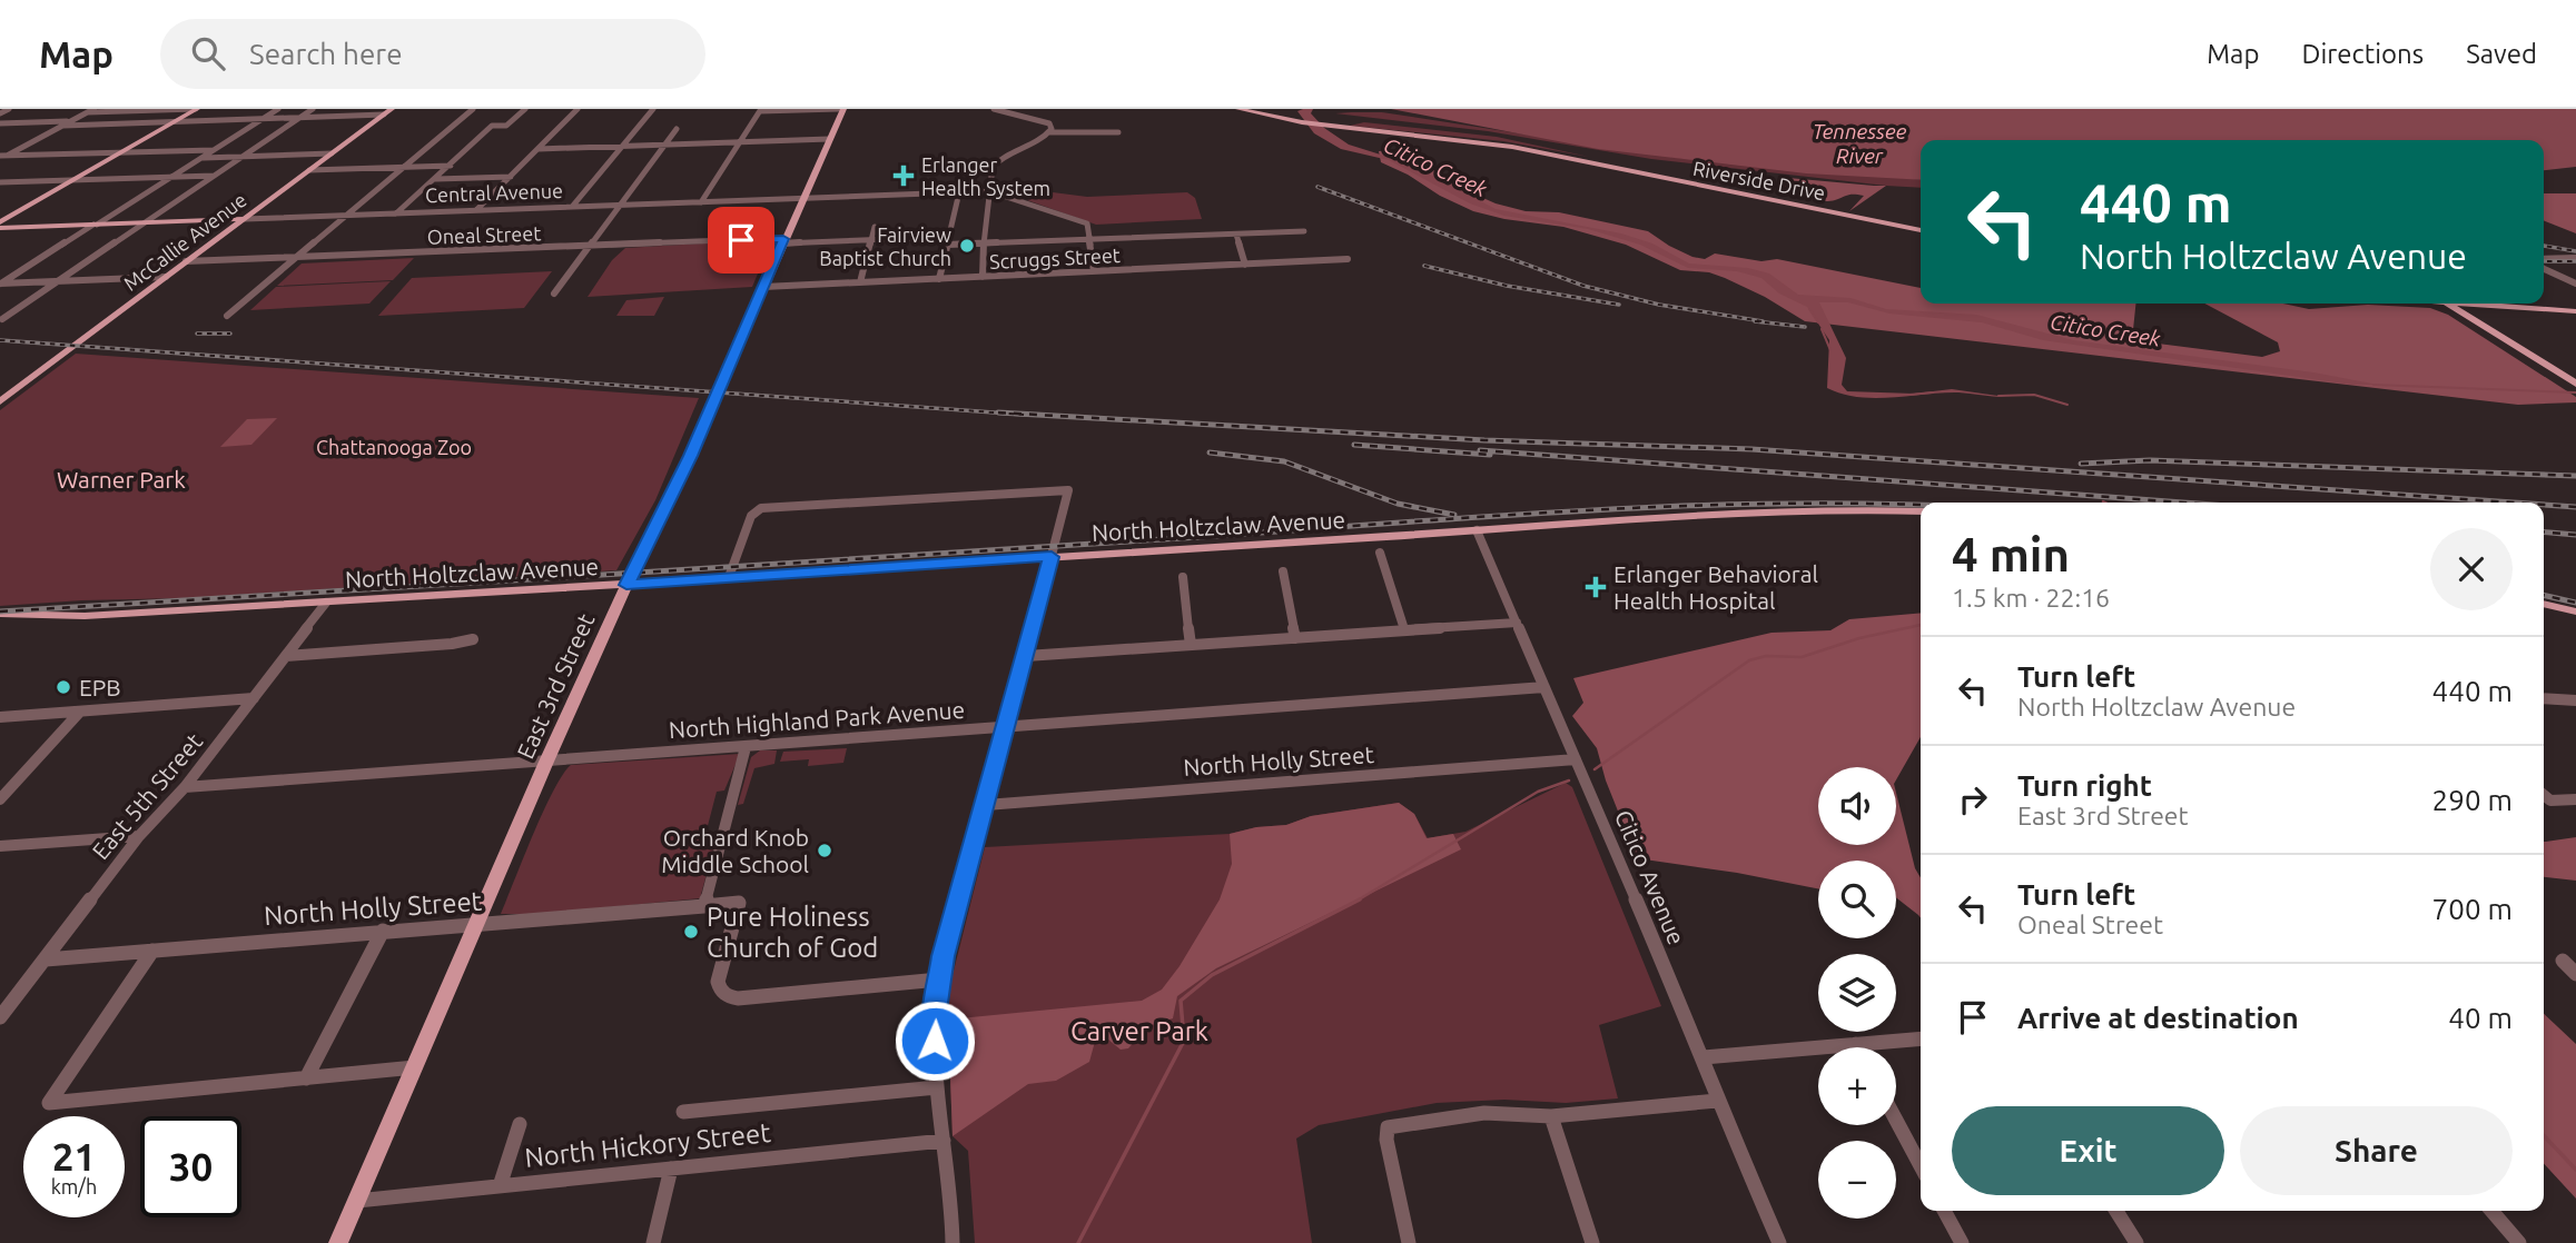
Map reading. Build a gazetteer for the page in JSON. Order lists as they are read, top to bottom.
{
  "streets": {
    "main road": [
      "Riverside Drive",
      "Central Avenue",
      "McCallie Avenue",
      "North Holtzclaw Avenue",
      "East 3rd Street"
    ],
    "street": [
      "Oneal Street",
      "Scruggs Street",
      "North Highland Park Avenue",
      "North Holly Street",
      "East 5th Street",
      "Citico Avenue",
      "North Hickory Street"
    ]
  },
  "crossings": [
    ["Central Avenue", "McCallie Avenue"],
    ["Central Avenue", "East 3rd Street"],
    ["Oneal Street", "McCallie Avenue"],
    ["Oneal Street", "East 3rd Street"],
    ["Scruggs Street", "East 3rd Street"],
    ["North Holtzclaw Avenue", "East 3rd Street"],
    ["North Holtzclaw Avenue", "East 5th Street"],
    ["North Holtzclaw Avenue", "Citico Avenue"],
    ["East 3rd Street", "North Highland Park Avenue"],
    ["East 3rd Street", "North Holly Street"],
    ["East 3rd Street", "North Hickory Street"],
    ["North Highland Park Avenue", "East 5th Street"],
    ["North Highland Park Avenue", "Citico Avenue"],
    ["North Holly Street", "East 5th Street"],
    ["North Holly Street", "Citico Avenue"]
  ],
  "water": ["Tennessee River", "Citico Creek"],
  "parks": ["Chattanooga Zoo", "Warner Park", "Carver Park"],
  "places": {
    "health": ["Erlanger Health System", "Erlanger Behavioral Health Hospital"],
    "other": [
      "Fairview Baptist Church",
      "EPB",
      "Orchard Knob Middle School",
      "Pure Holiness Church of God"
    ]
  },
  "page": {
    "header": "Map",
    "search": "Search here",
    "nav": ["Map", "Directions", "Saved"],
    "turn": ["440 m", "North Holtzclaw Avenue"],
    "heading": ["4 min", "1.5 km · 22:16"],
    "list": [
      {
        "name": "Turn left",
        "note": "North Holtzclaw Avenue",
        "value": "440 m"
      },
      {
        "name": "Turn right",
        "note": "East 3rd Street",
        "value": "290 m"
      },
      {
        "name": "Turn left",
        "note": "Oneal Street",
        "value": "700 m"
      },
      {
        "name": "Arrive at destination",
        "value": "40 m"
      }
    ],
    "map_buttons": ["+", "−"],
    "buttons": ["Exit", "Share"],
    "speed": "21 km/h",
    "limit": "30"
  }
}
